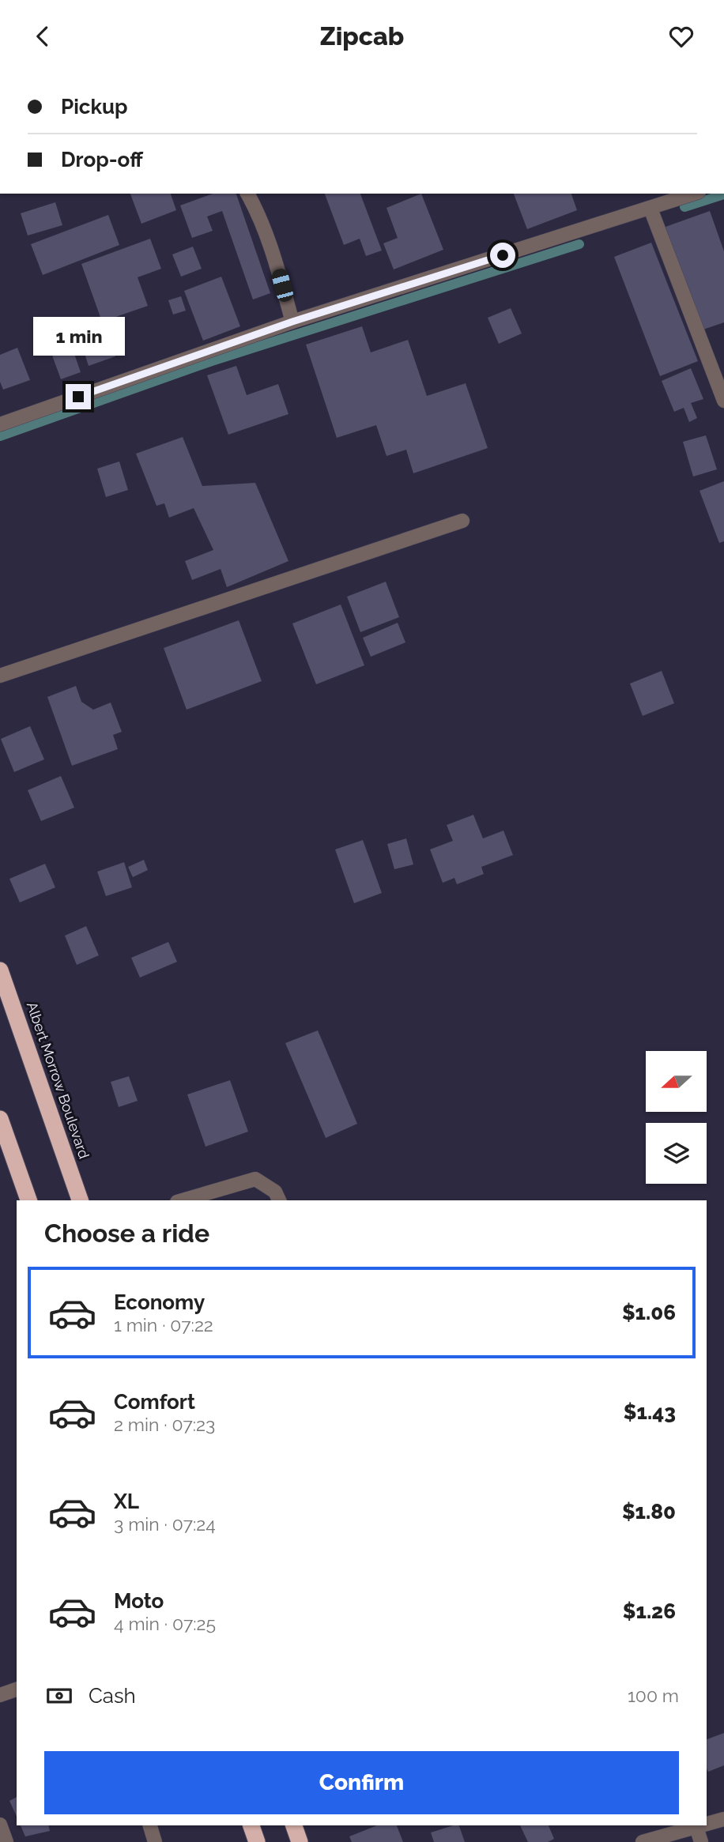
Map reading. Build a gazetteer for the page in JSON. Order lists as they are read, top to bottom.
{
  "streets": {
    "highway": ["Albert Morrow Boulevard"]
  },
  "north": "left",
  "page": {
    "header": "Zipcab",
    "banner": ["Pickup", "Drop-off"],
    "bubble": "1 min",
    "heading": "Choose a ride",
    "list": [
      {
        "name": "Economy",
        "note": "1 min · 07:22",
        "value": "$1.06"
      },
      {
        "name": "Comfort",
        "note": "2 min · 07:23",
        "value": "$1.43"
      },
      {
        "name": "XL",
        "note": "3 min · 07:24",
        "value": "$1.80"
      },
      {
        "name": "Moto",
        "note": "4 min · 07:25",
        "value": "$1.26"
      }
    ],
    "pay": ["Cash", "100 m"],
    "buttons": "Confirm"
  }
}
